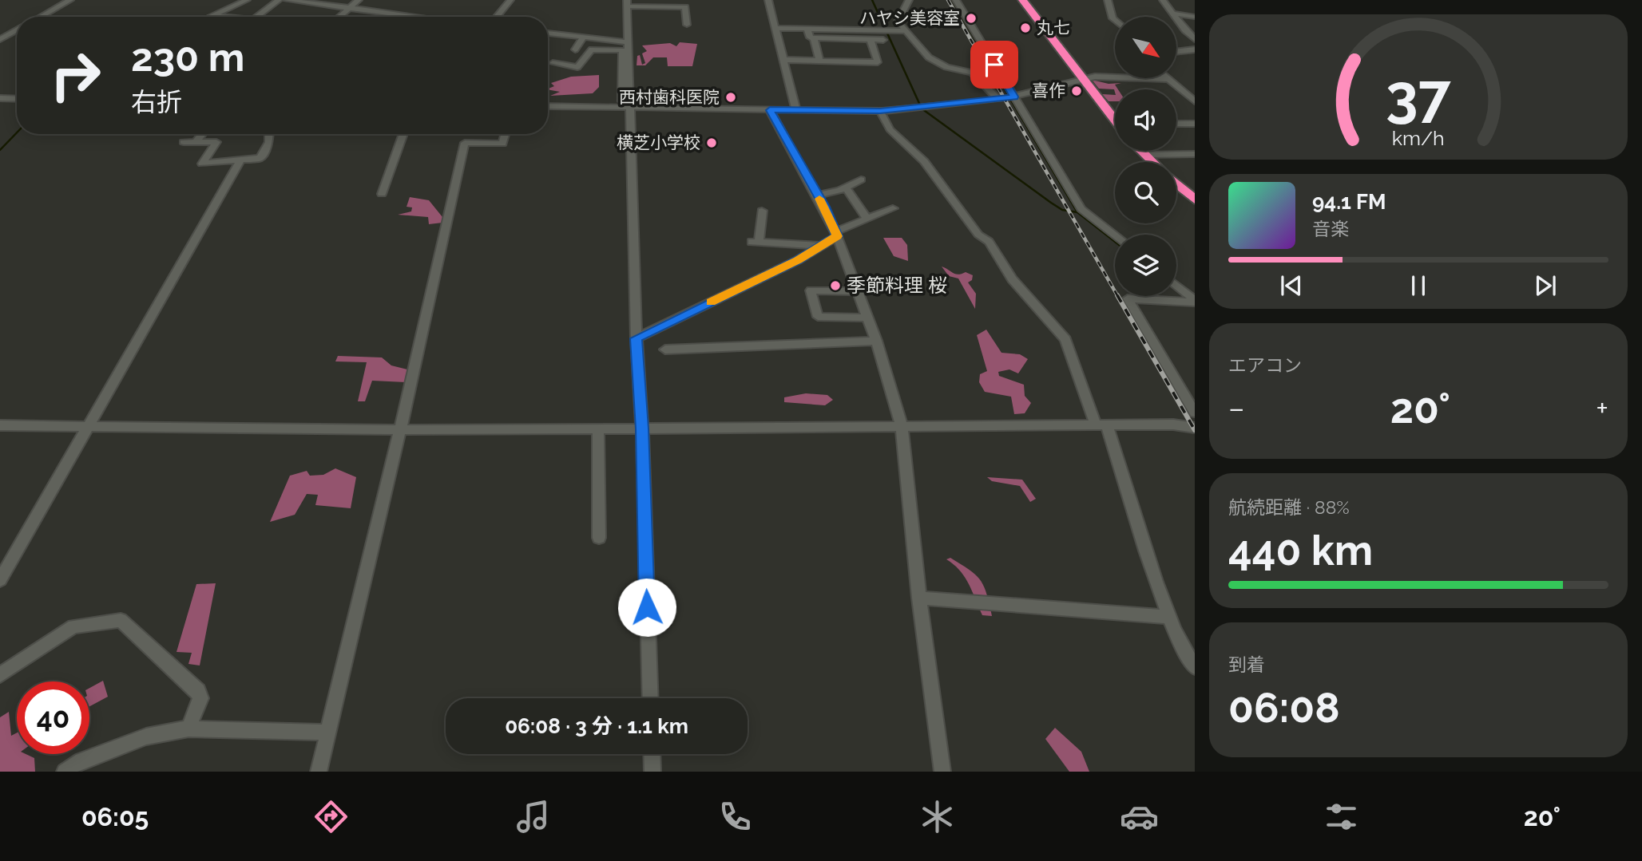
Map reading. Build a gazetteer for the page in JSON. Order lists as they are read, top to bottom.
{
  "places": [
    "ハヤシ美容室",
    "丸七",
    "喜作",
    "西村歯科医院",
    "横芝小学校",
    "季節料理 桜"
  ],
  "north": "bottom right",
  "page": {
    "turn": ["230 m", "右折"],
    "song": ["94.1 FM", "音楽"],
    "tile": [
      "エアコン",
      ["航続距離 · 88%", "440 km"],
      ["到着", "06:08"]
    ],
    "heat": ["−", "20°", "+"],
    "limit": "40",
    "trip": "06:08 · 3 分 · 1.1 km",
    "tabs": ["06:05", "20°"],
    "gauge": ["37", "km/h"]
  }
}
